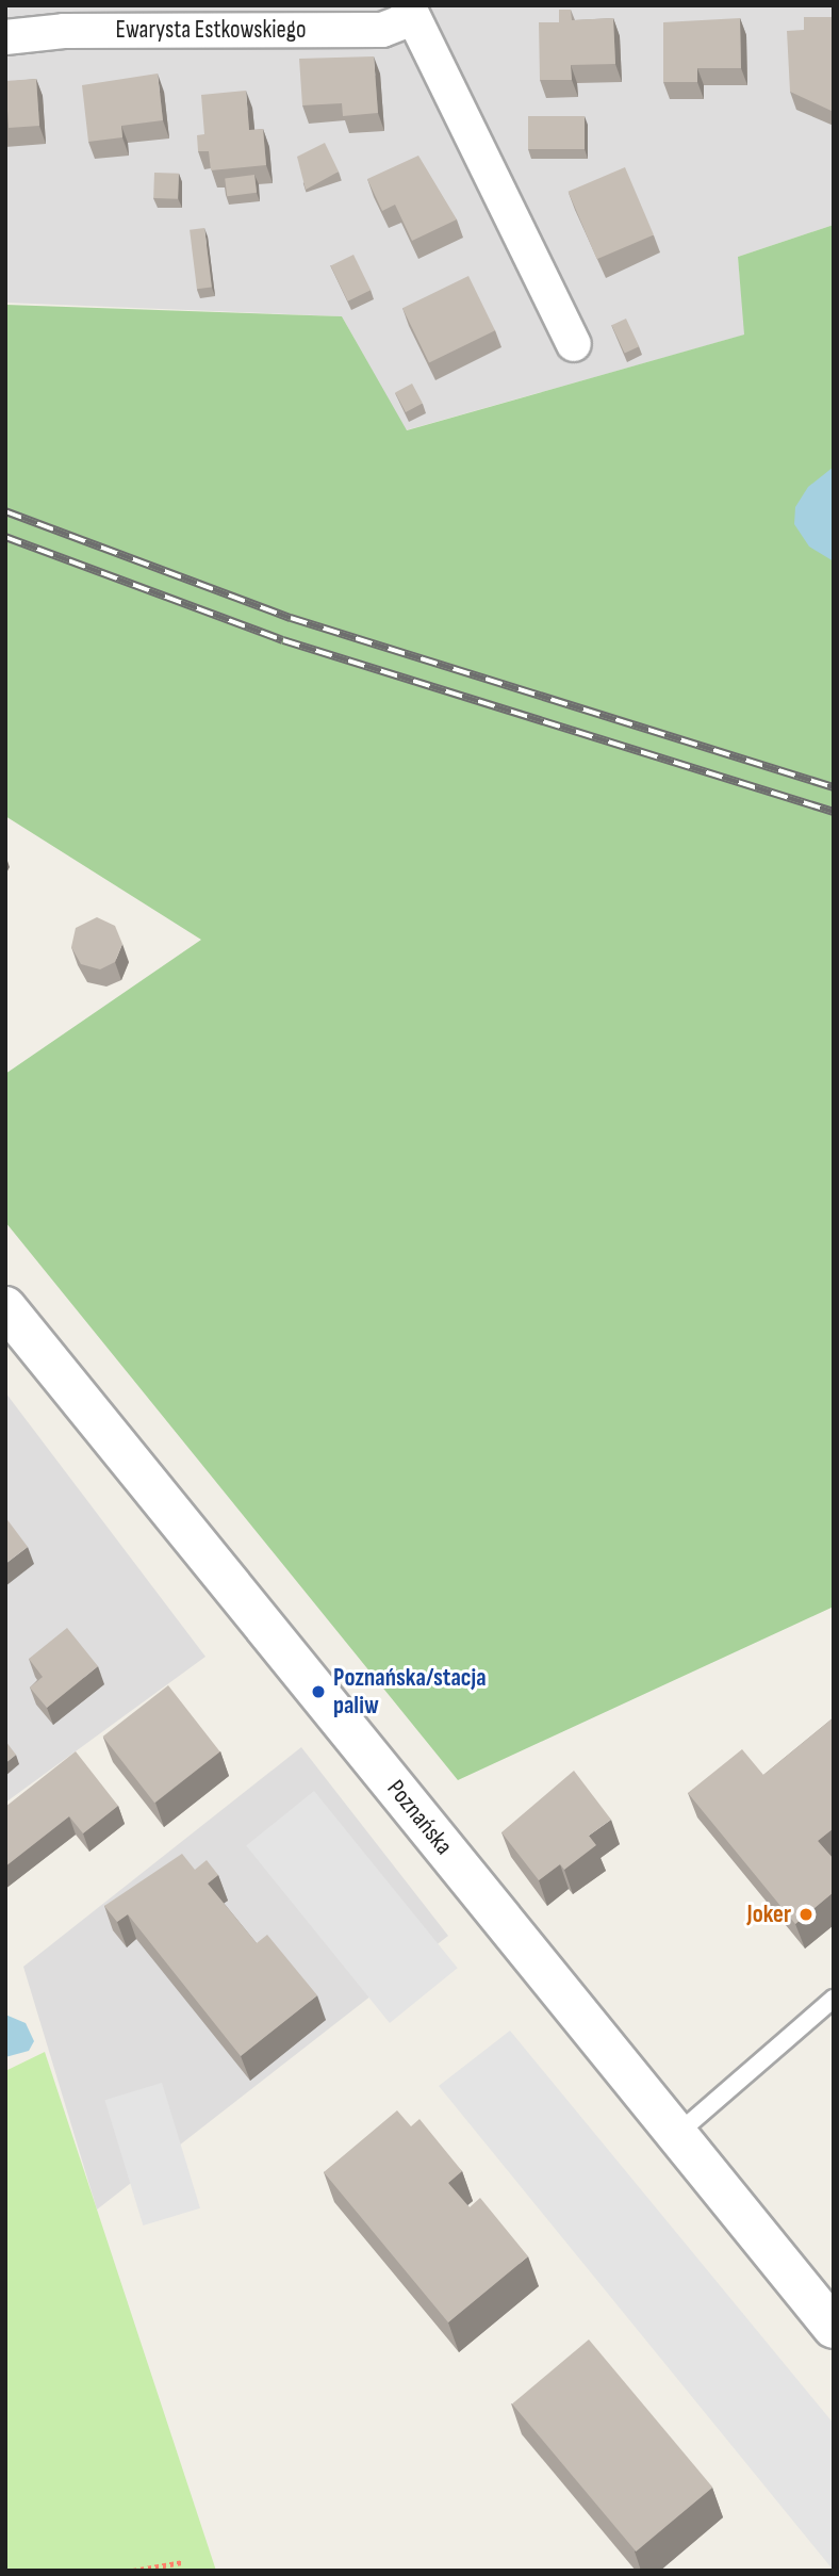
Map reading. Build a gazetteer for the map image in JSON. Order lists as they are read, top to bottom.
{
  "streets": {
    "street": ["Ewarysta Estkowskiego", "Poznańska"]
  },
  "places": ["Poznańska/stacja paliw", "Joker"]
}
